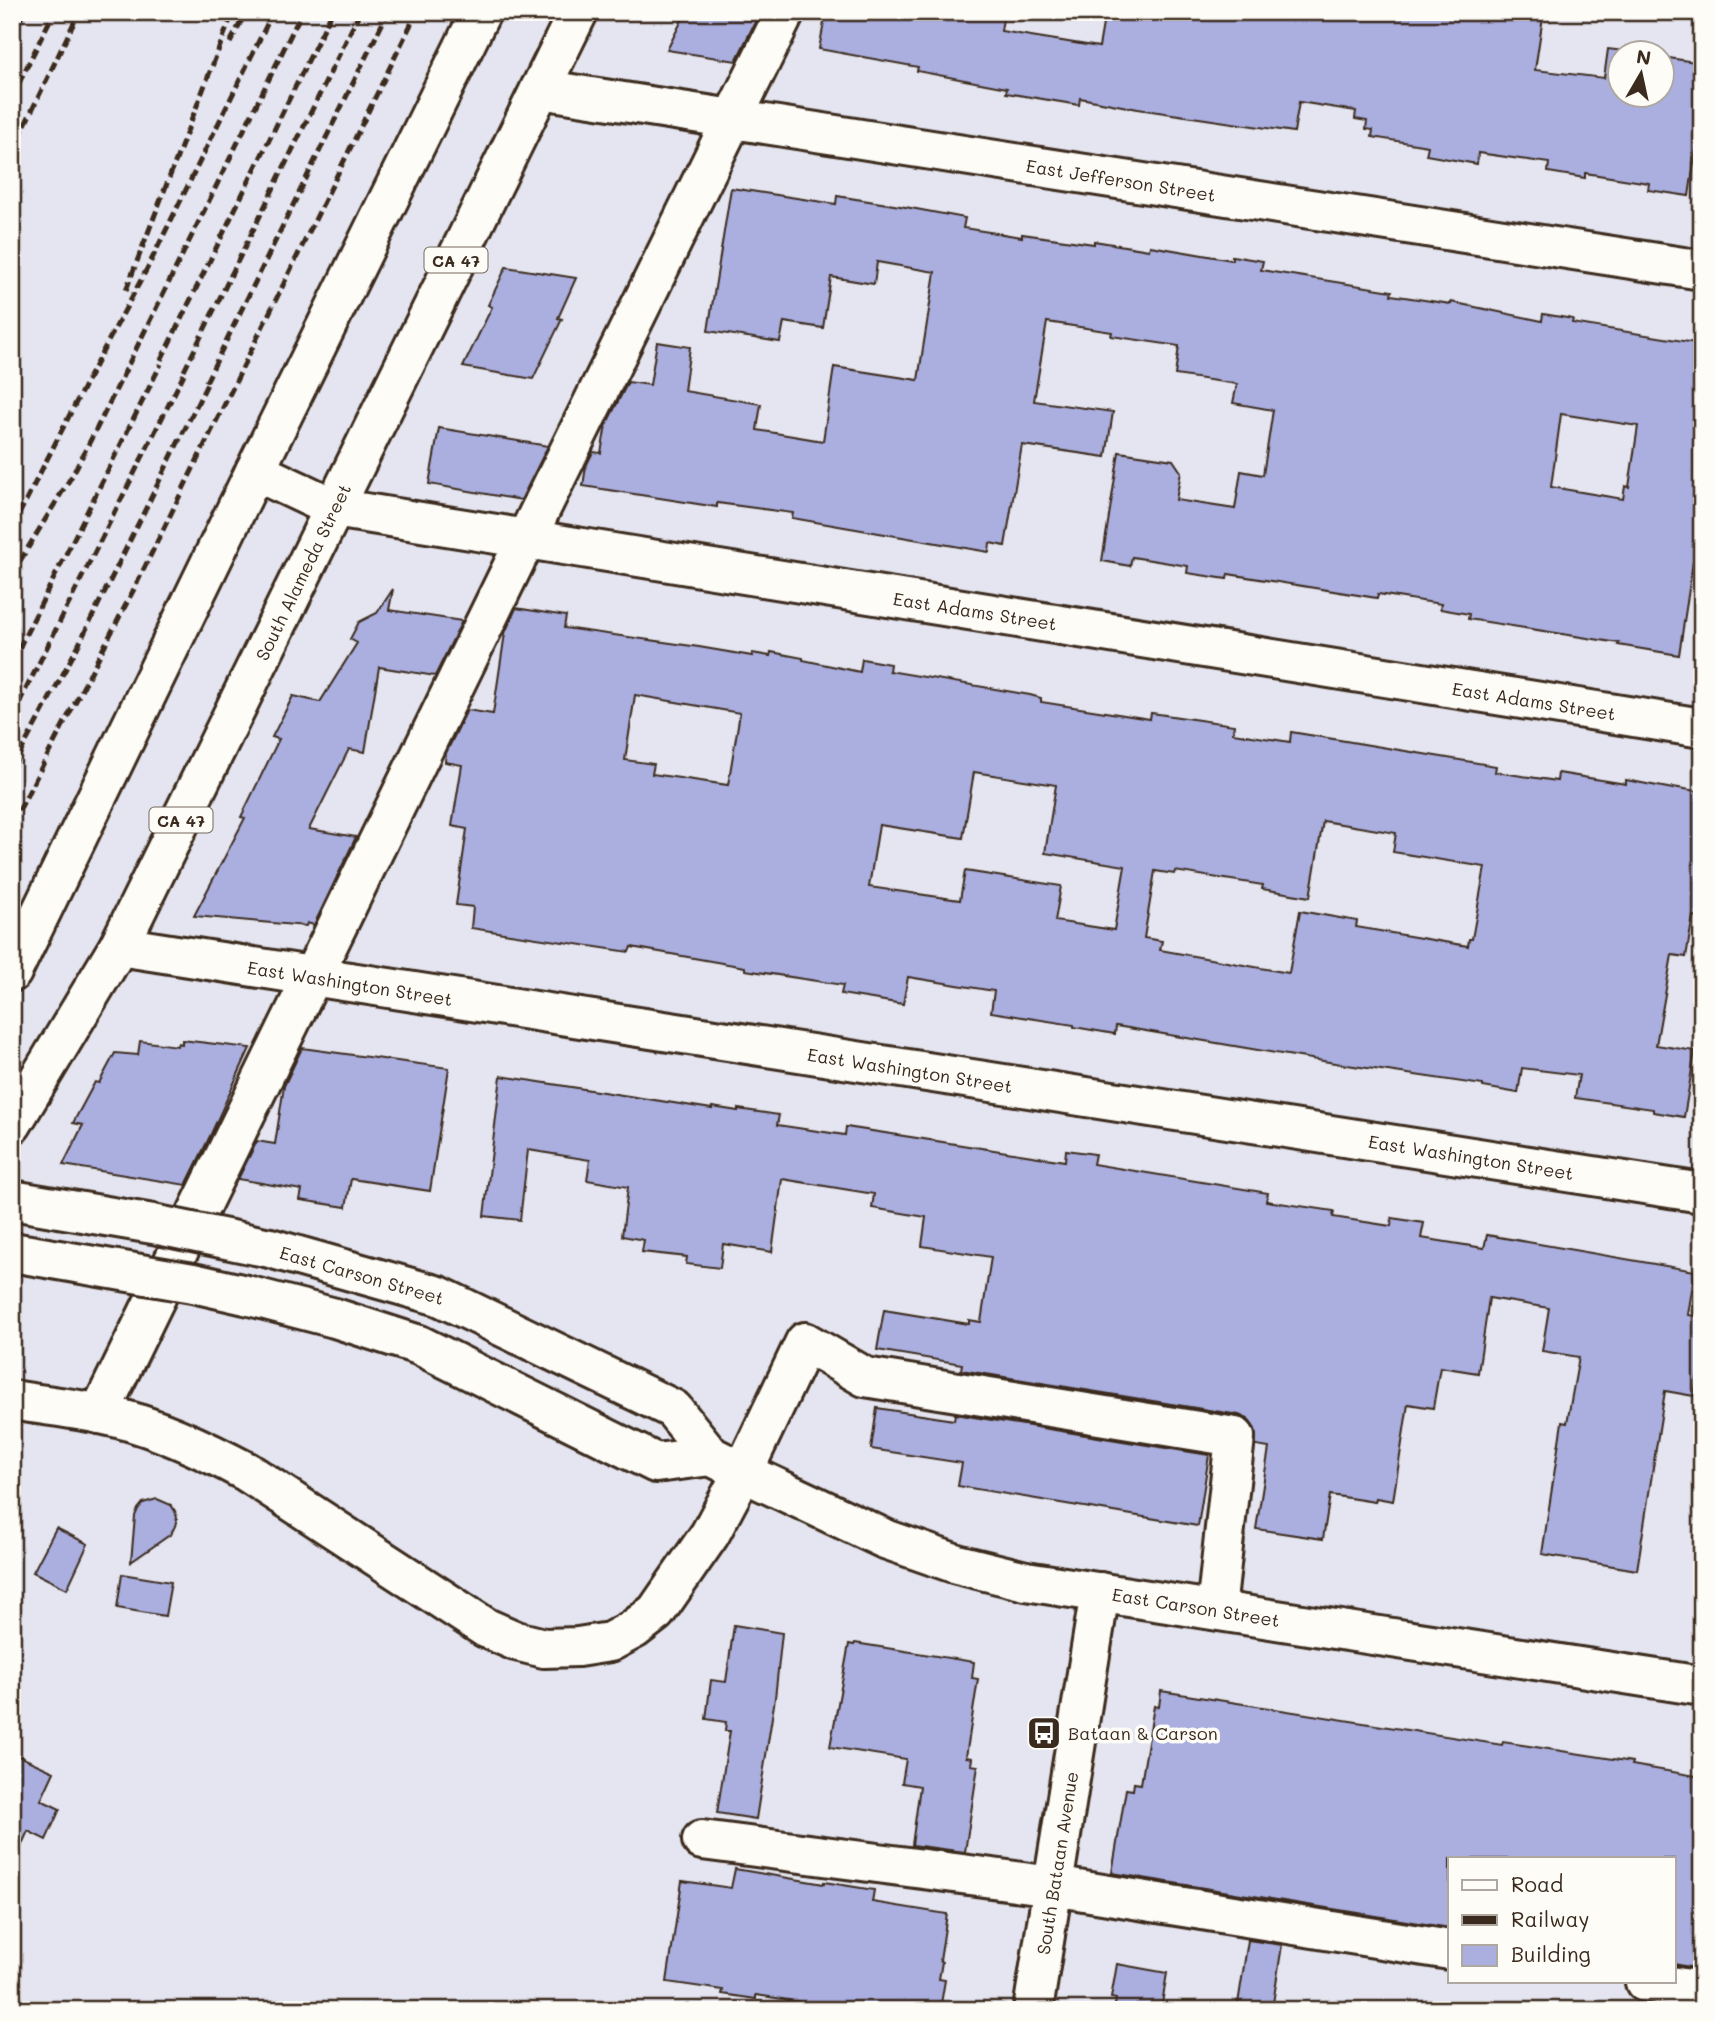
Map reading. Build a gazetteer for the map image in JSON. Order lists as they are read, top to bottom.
{
  "streets": {
    "main road": [
      "East Jefferson Street",
      "CA 47",
      "South Alameda Street",
      "East Adams Street",
      "East Washington Street",
      "East Carson Street",
      "South Bataan Avenue"
    ]
  },
  "crossings": [
    ["East Jefferson Street", "South Alameda Street"],
    ["South Alameda Street", "East Adams Street"],
    ["South Alameda Street", "East Washington Street"],
    ["East Carson Street", "South Bataan Avenue"]
  ],
  "places": {
    "bus stop": ["Bataan & Carson"]
  },
  "legend": ["Road", "Railway", "Building"],
  "north": "top"
}
